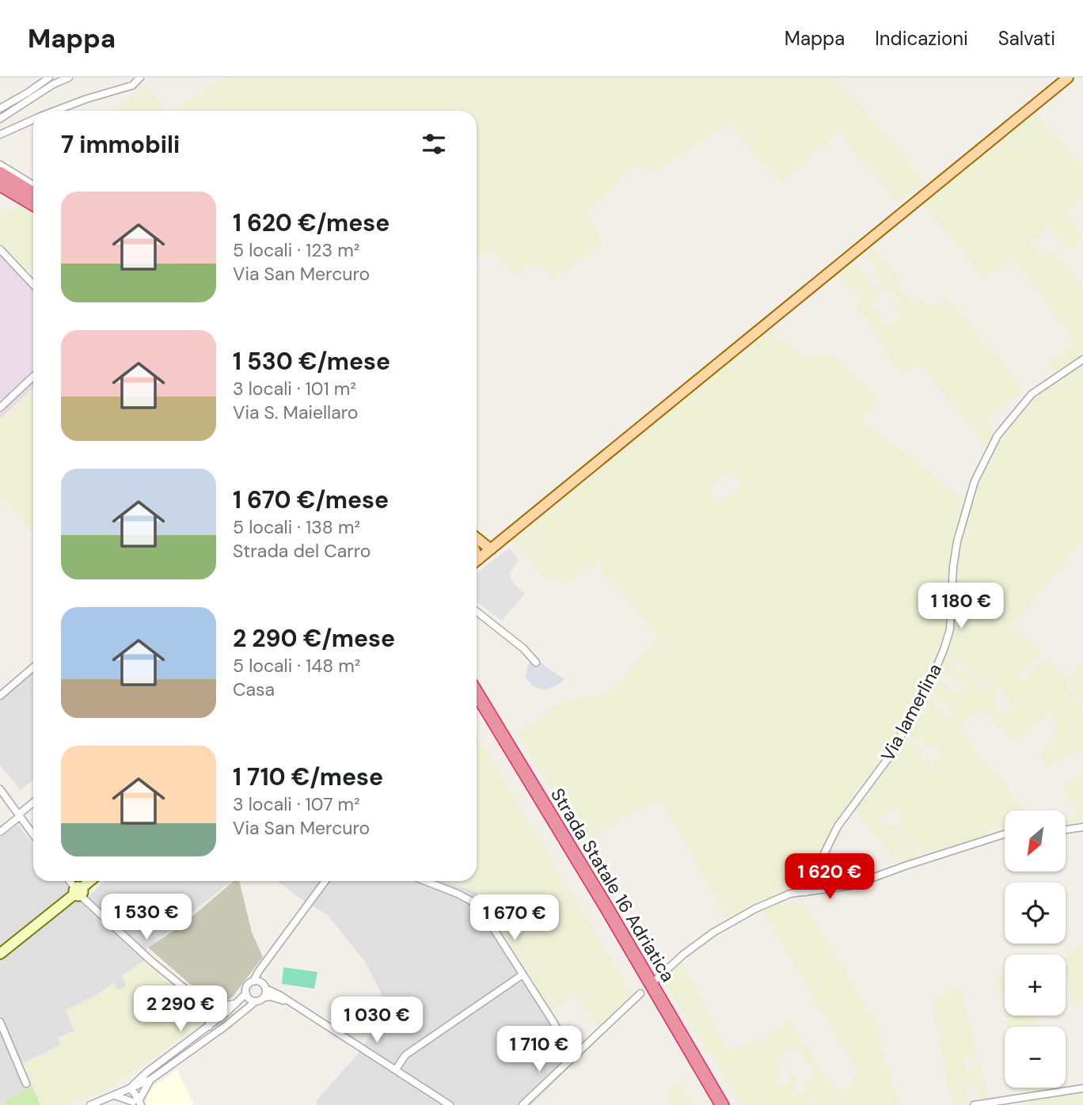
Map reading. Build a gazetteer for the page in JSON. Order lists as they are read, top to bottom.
{
  "streets": {
    "highway": ["Strada Statale 16 Adriatica"],
    "street": ["Via lamerlina"]
  },
  "north": "bottom left",
  "page": {
    "header": "Mappa",
    "nav": ["Mappa", "Indicazioni", "Salvati"],
    "heading": "7 immobili",
    "list": [
      {
        "name": "1 620 €/mese",
        "note": "5 locali · 123 m² · Via San Mercuro"
      },
      {
        "name": "1 530 €/mese",
        "note": "3 locali · 101 m² · Via S. Maiellaro"
      },
      {
        "name": "1 670 €/mese",
        "note": "5 locali · 138 m² · Strada del Carro"
      },
      {
        "name": "2 290 €/mese",
        "note": "5 locali · 148 m² · Casa"
      },
      {
        "name": "1 710 €/mese",
        "note": "3 locali · 107 m² · Via San Mercuro"
      }
    ],
    "price": [
      "1 180 €",
      "1 620 €",
      "1 530 €",
      "1 670 €",
      "2 290 €",
      "1 030 €",
      "1 710 €"
    ],
    "map_buttons": ["+", "−"]
  }
}
